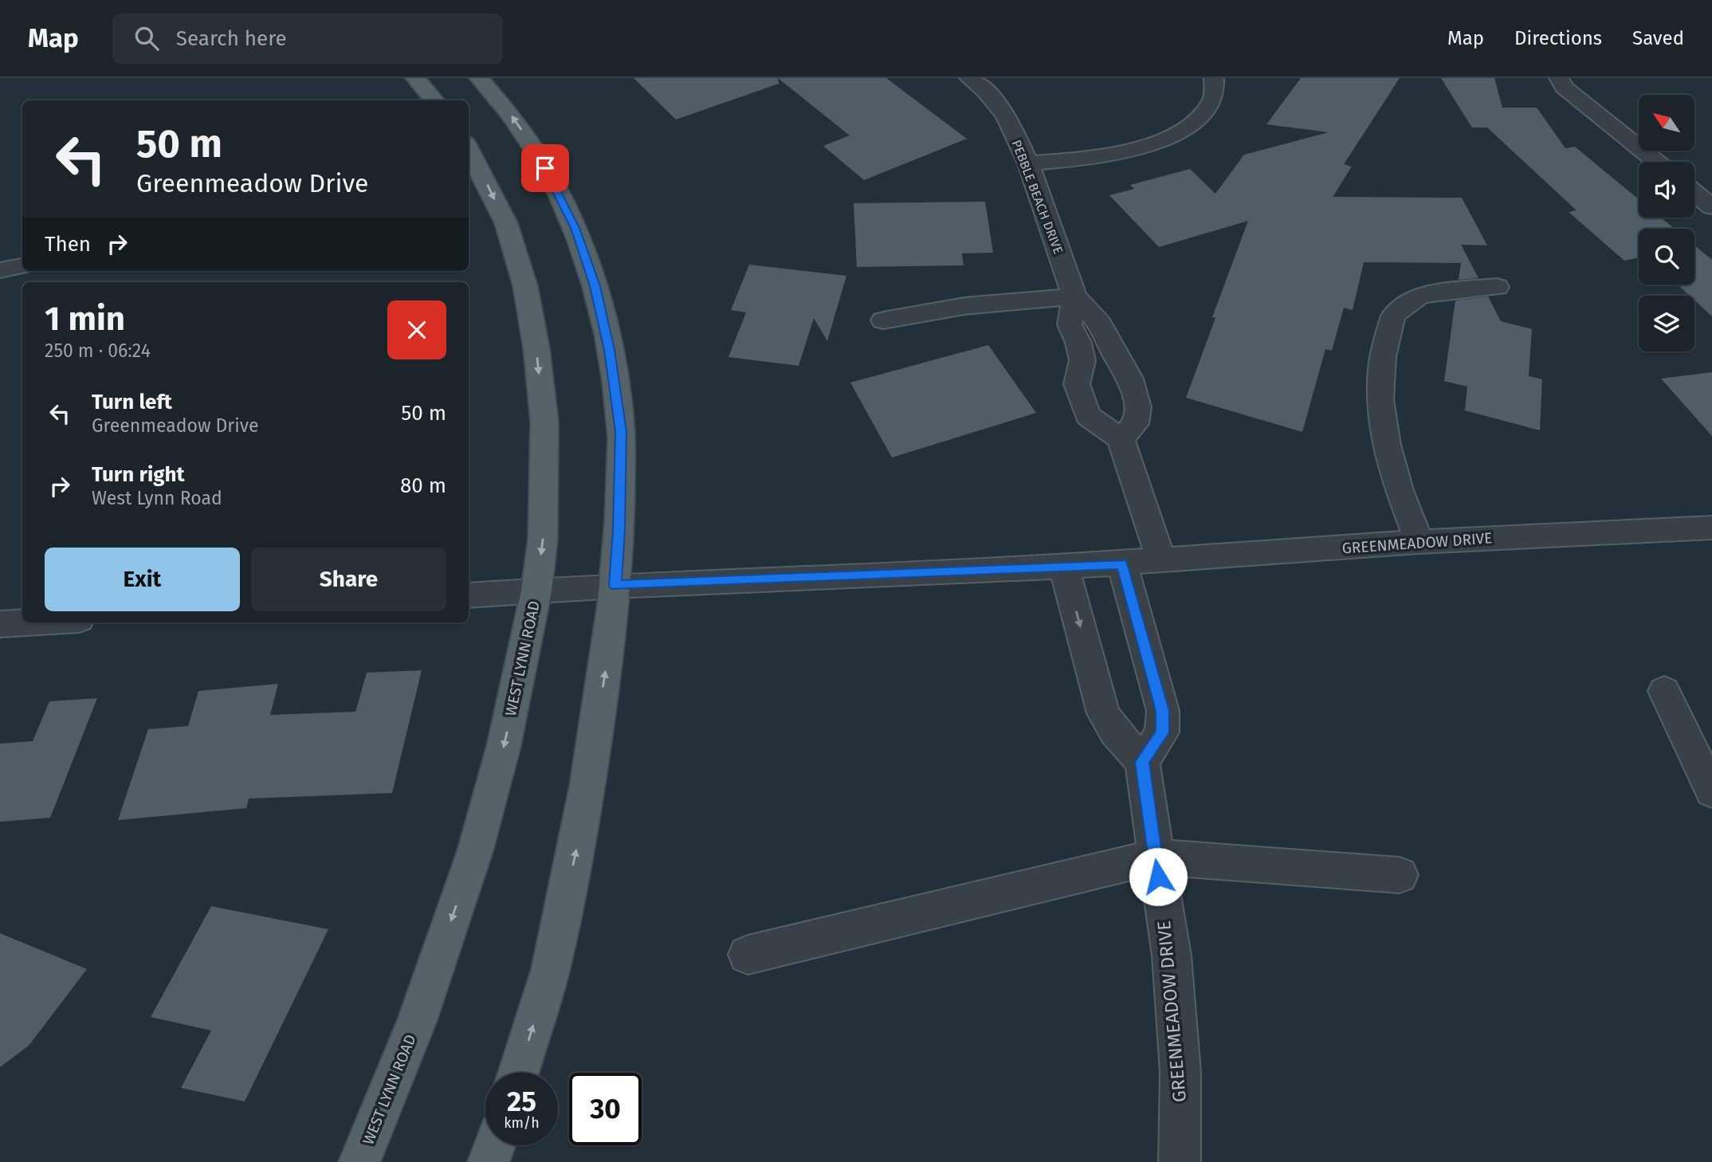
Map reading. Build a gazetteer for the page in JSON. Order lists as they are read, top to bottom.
{
  "streets": {
    "main road": ["WEST LYNN ROAD"],
    "street": ["PEBBLE BEACH DRIVE", "GREENMEADOW DRIVE"]
  },
  "crossings": [
    ["GREENMEADOW DRIVE", "WEST LYNN ROAD"]
  ],
  "north": "top left",
  "page": {
    "header": "Map",
    "search": "Search here",
    "nav": ["Map", "Directions", "Saved"],
    "turn": ["50 m", "Greenmeadow Drive"],
    "then": "Then",
    "heading": ["1 min", "250 m · 06:24"],
    "list": [
      {
        "name": "Turn left",
        "note": "Greenmeadow Drive",
        "value": "50 m"
      },
      {
        "name": "Turn right",
        "note": "West Lynn Road",
        "value": "80 m"
      }
    ],
    "buttons": ["Exit", "Share"],
    "speed": "25 km/h",
    "limit": "30"
  }
}
